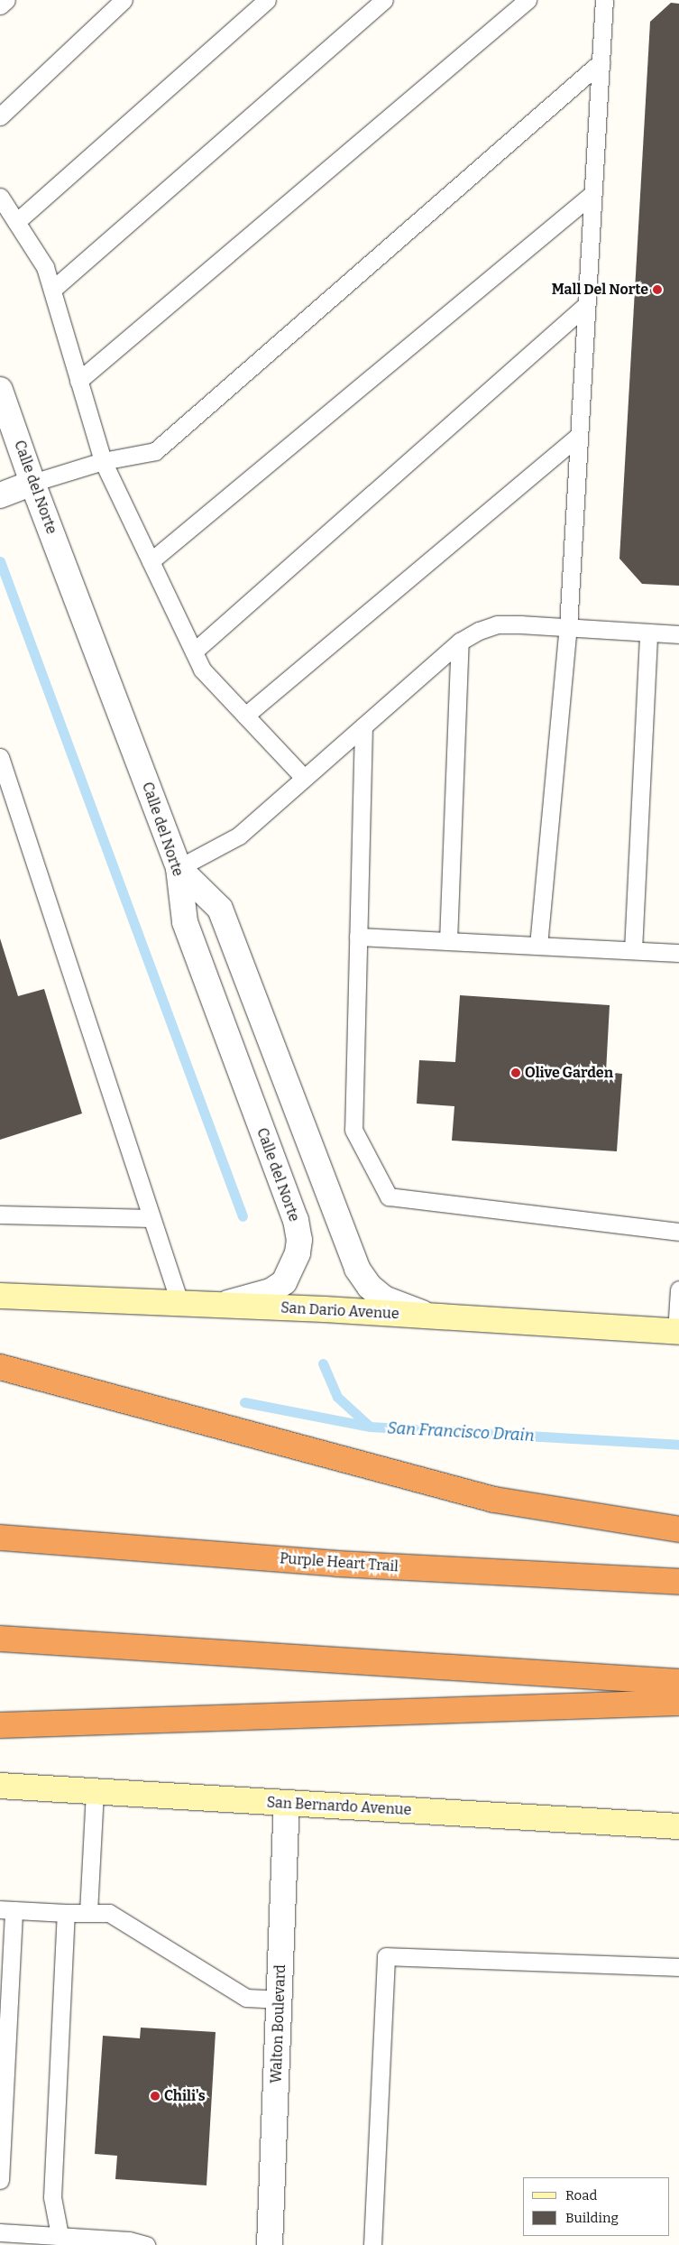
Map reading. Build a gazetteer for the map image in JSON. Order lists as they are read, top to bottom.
{
  "streets": {
    "highway": ["Purple Heart Trail"],
    "main road": ["San Dario Avenue", "San Bernardo Avenue"],
    "street": ["Calle del Norte", "Walton Boulevard"]
  },
  "crossings": [
    ["Calle del Norte", "San Dario Avenue"],
    ["San Bernardo Avenue", "Walton Boulevard"]
  ],
  "water": ["San Francisco Drain"],
  "places": ["Mall Del Norte", "Olive Garden", "Chili's"],
  "legend": ["Road", "Building"]
}
